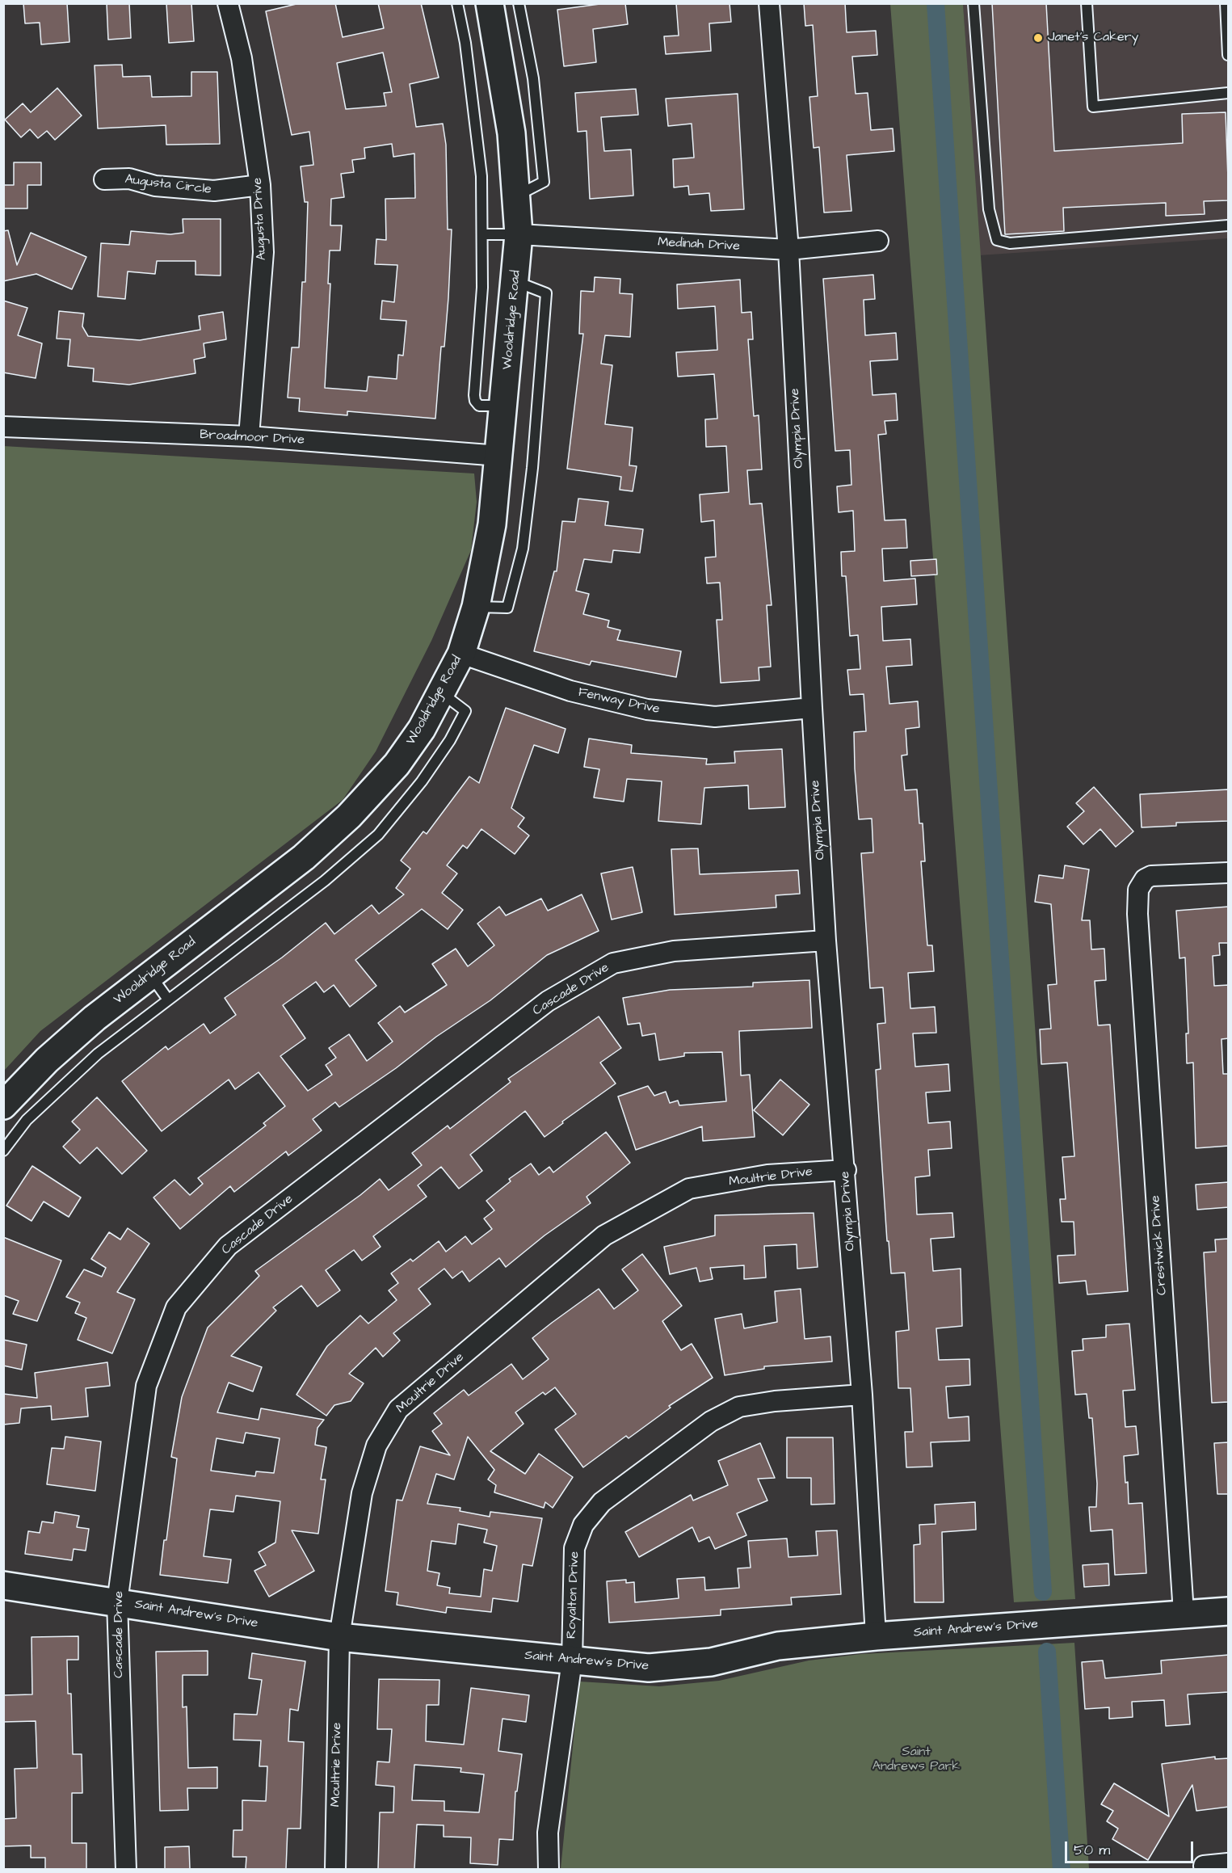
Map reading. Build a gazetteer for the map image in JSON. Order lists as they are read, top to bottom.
{
  "streets": {
    "street": [
      "Augusta Circle",
      "Augusta Drive",
      "Medinah Drive",
      "Wooldridge Road",
      "Olympia Drive",
      "Broadmoor Drive",
      "Fenway Drive",
      "Cascade Drive",
      "Moultrie Drive",
      "Crestwick Drive",
      "Royalton Drive",
      "Saint Andrew's Drive"
    ]
  },
  "crossings": [
    ["Augusta Circle", "Augusta Drive"],
    ["Augusta Drive", "Broadmoor Drive"],
    ["Medinah Drive", "Wooldridge Road"],
    ["Medinah Drive", "Olympia Drive"],
    ["Wooldridge Road", "Broadmoor Drive"],
    ["Wooldridge Road", "Fenway Drive"],
    ["Olympia Drive", "Fenway Drive"],
    ["Olympia Drive", "Cascade Drive"],
    ["Olympia Drive", "Moultrie Drive"],
    ["Olympia Drive", "Royalton Drive"],
    ["Olympia Drive", "Saint Andrew's Drive"],
    ["Cascade Drive", "Saint Andrew's Drive"],
    ["Moultrie Drive", "Saint Andrew's Drive"],
    ["Crestwick Drive", "Saint Andrew's Drive"],
    ["Royalton Drive", "Saint Andrew's Drive"]
  ],
  "parks": ["Saint Andrews Park"],
  "places": ["Janet's Cakery"],
  "scale_bar": "50 m"
}
